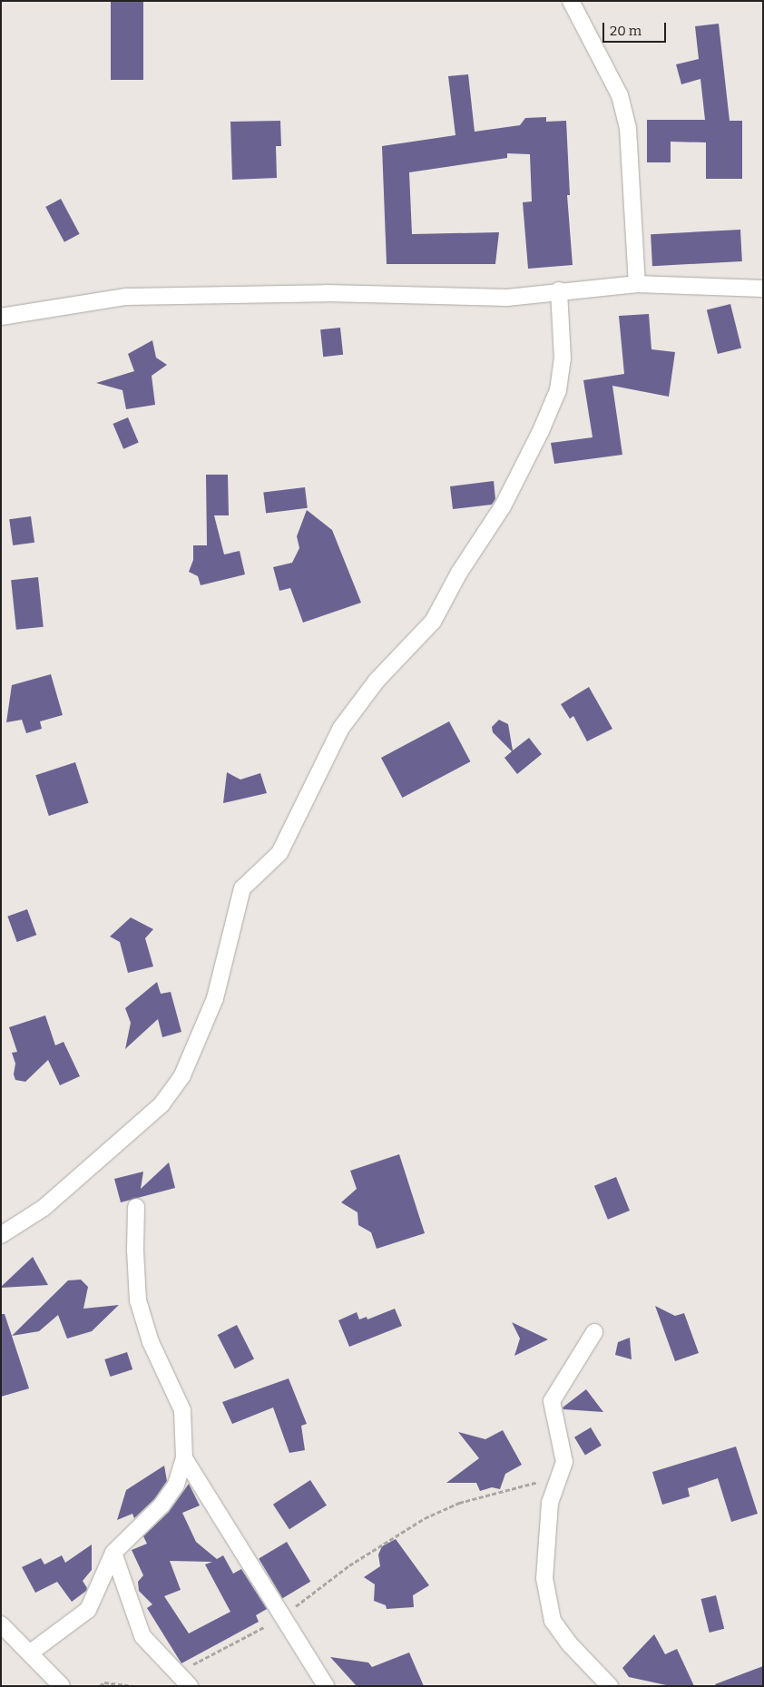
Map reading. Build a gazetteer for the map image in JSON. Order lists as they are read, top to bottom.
{
  "scale_bar": "20 m"
}
